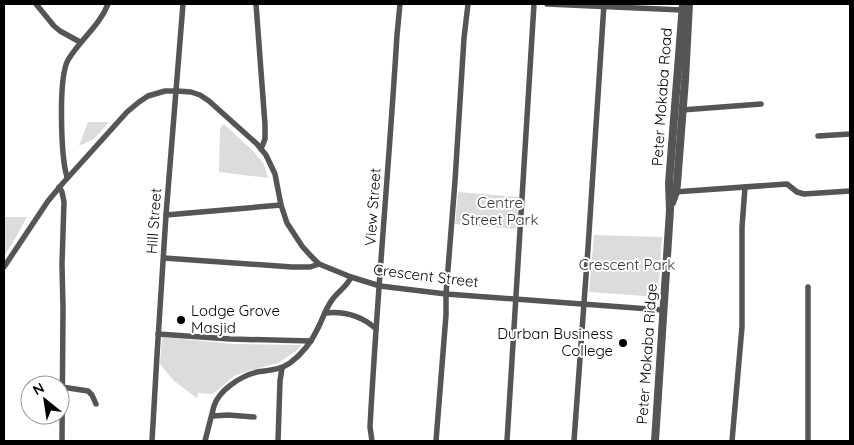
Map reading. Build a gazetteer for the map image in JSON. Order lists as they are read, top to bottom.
{
  "streets": {
    "street": [
      "Peter Mokaba Road",
      "View Street",
      "Hill Street",
      "Crescent Street",
      "Peter Mokaba Ridge"
    ]
  },
  "crossings": [
    ["Peter Mokaba Road", "Peter Mokaba Ridge"],
    ["View Street", "Crescent Street"],
    ["Hill Street", "Crescent Street"],
    ["Crescent Street", "Peter Mokaba Ridge"]
  ],
  "parks": ["Centre Street Park", "Crescent Park"],
  "places": ["Lodge Grove Masjid", "Durban Business College"],
  "north": "top left"
}
